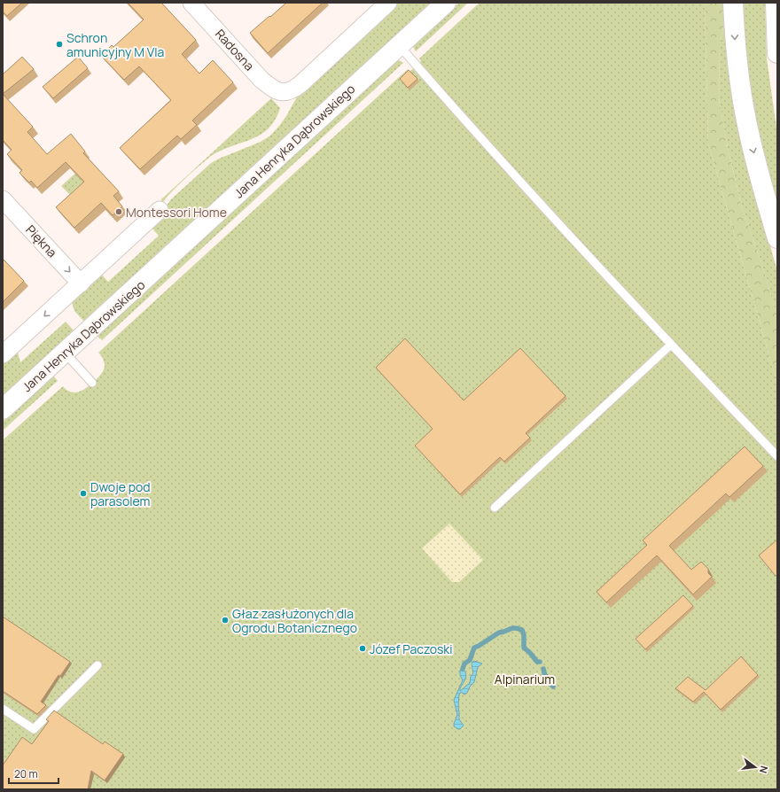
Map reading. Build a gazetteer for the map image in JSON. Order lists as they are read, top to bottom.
{
  "streets": {
    "street": ["Radosna", "Jana Henryka Dąbrowskiego", "Piękna"]
  },
  "one_way": ["Piękna"],
  "parks": ["Alpinarium"],
  "places": [
    "Schron amunicyjny M VIa",
    "Montessori Home",
    "Dwoje pod parasolem",
    "Głaz zasłużonych dla Ogrodu Botanicznego",
    "Józef Paczoski"
  ],
  "scale_bar": "20 m",
  "north": "right"
}
